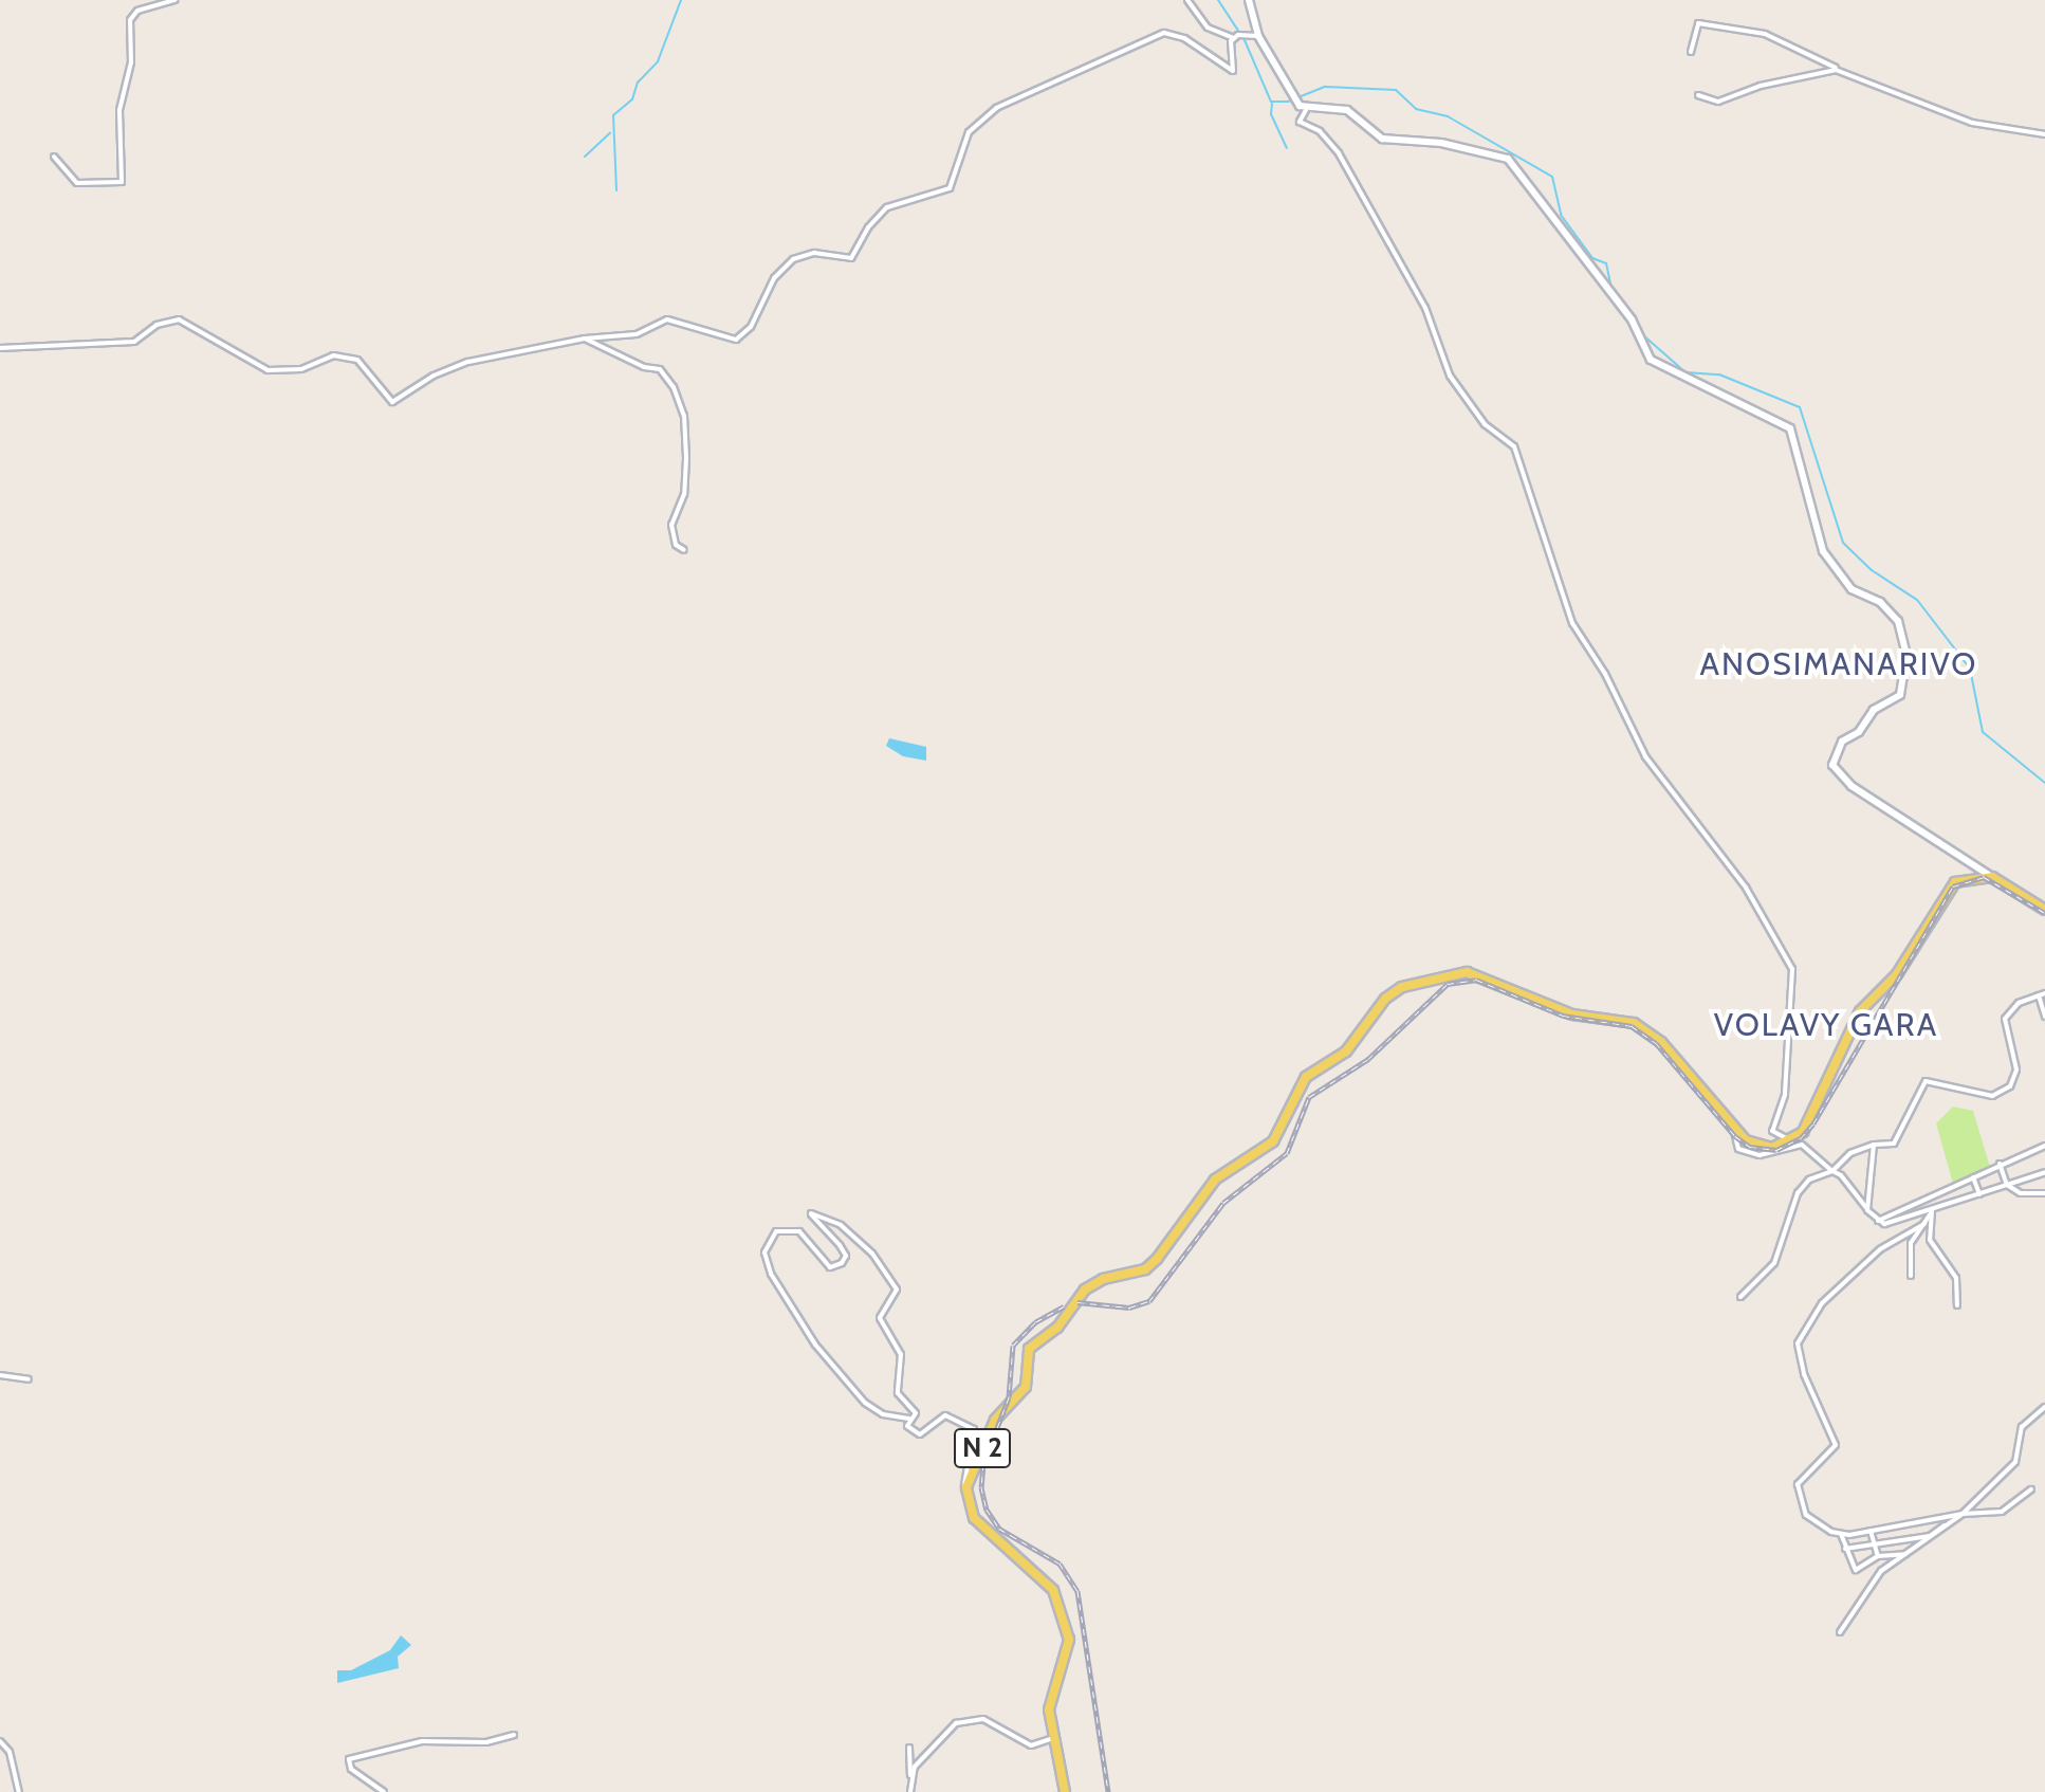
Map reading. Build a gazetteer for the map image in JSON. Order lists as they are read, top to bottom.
{
  "streets": {
    "main road": ["N 2"]
  },
  "districts": ["ANOSIMANARIVO", "VOLAVY GARA"]
}
